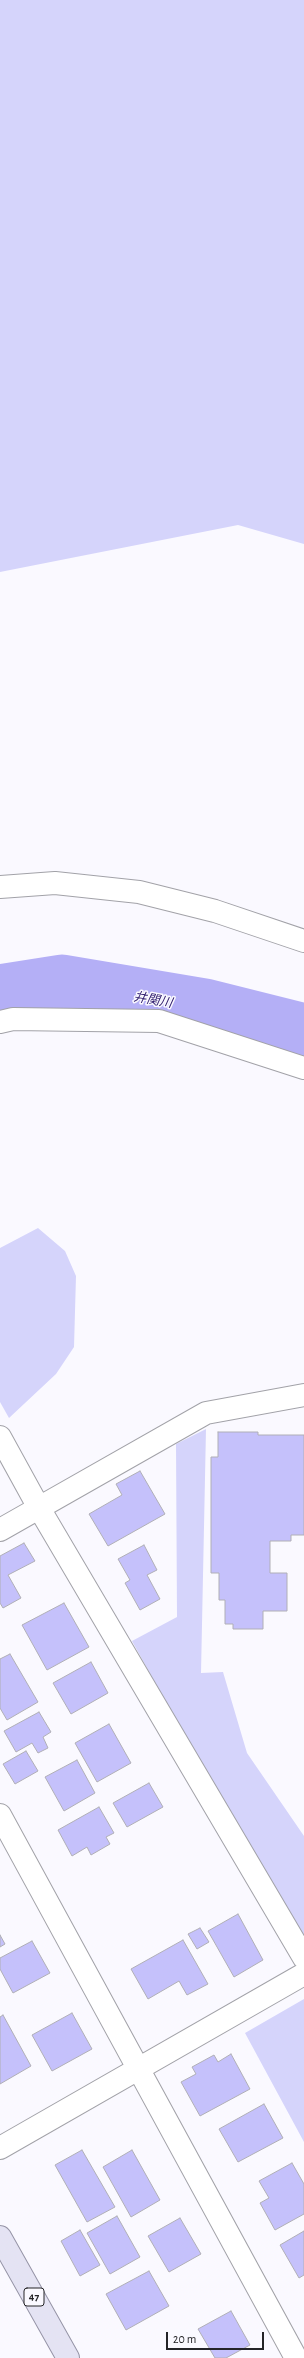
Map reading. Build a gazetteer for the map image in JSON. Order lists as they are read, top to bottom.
{
  "streets": {
    "main road": ["47"]
  },
  "water": ["井関川"],
  "scale_bar": "20 m"
}
